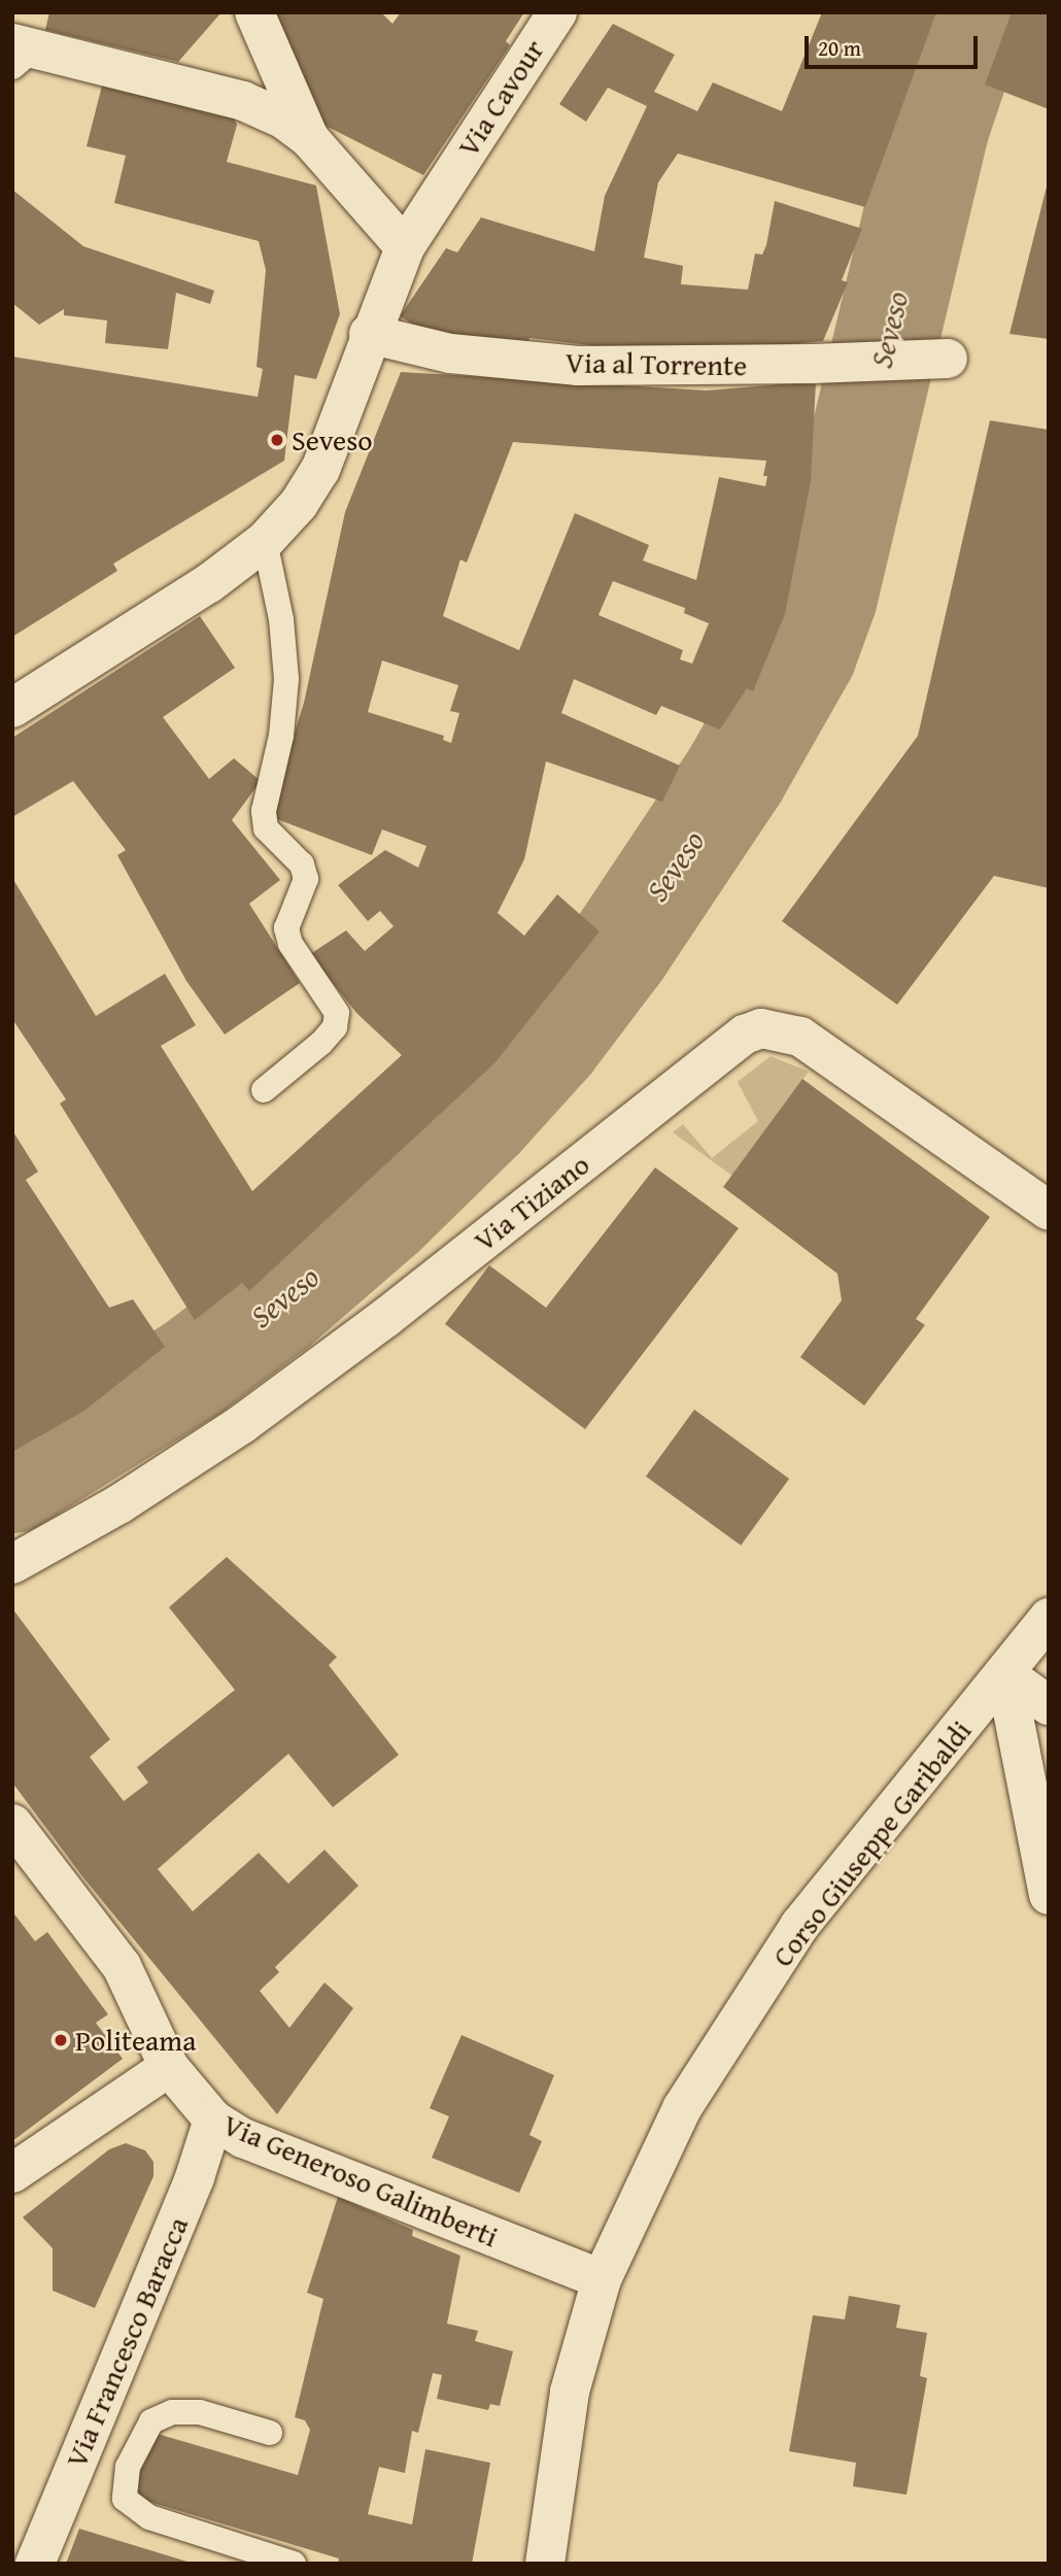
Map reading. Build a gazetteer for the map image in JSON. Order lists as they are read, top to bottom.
{
  "streets": {
    "street": [
      "Via Cavour",
      "Via al Torrente",
      "Via Tiziano",
      "Corso Giuseppe Garibaldi",
      "Via Generoso Galimberti",
      "Via Francesco Baracca"
    ]
  },
  "crossings": [
    ["Via Cavour", "Via al Torrente"],
    ["Corso Giuseppe Garibaldi", "Via Generoso Galimberti"],
    ["Via Generoso Galimberti", "Via Francesco Baracca"]
  ],
  "water": ["Seveso"],
  "places": ["Seveso", "Politeama"],
  "scale_bar": "20 m"
}
